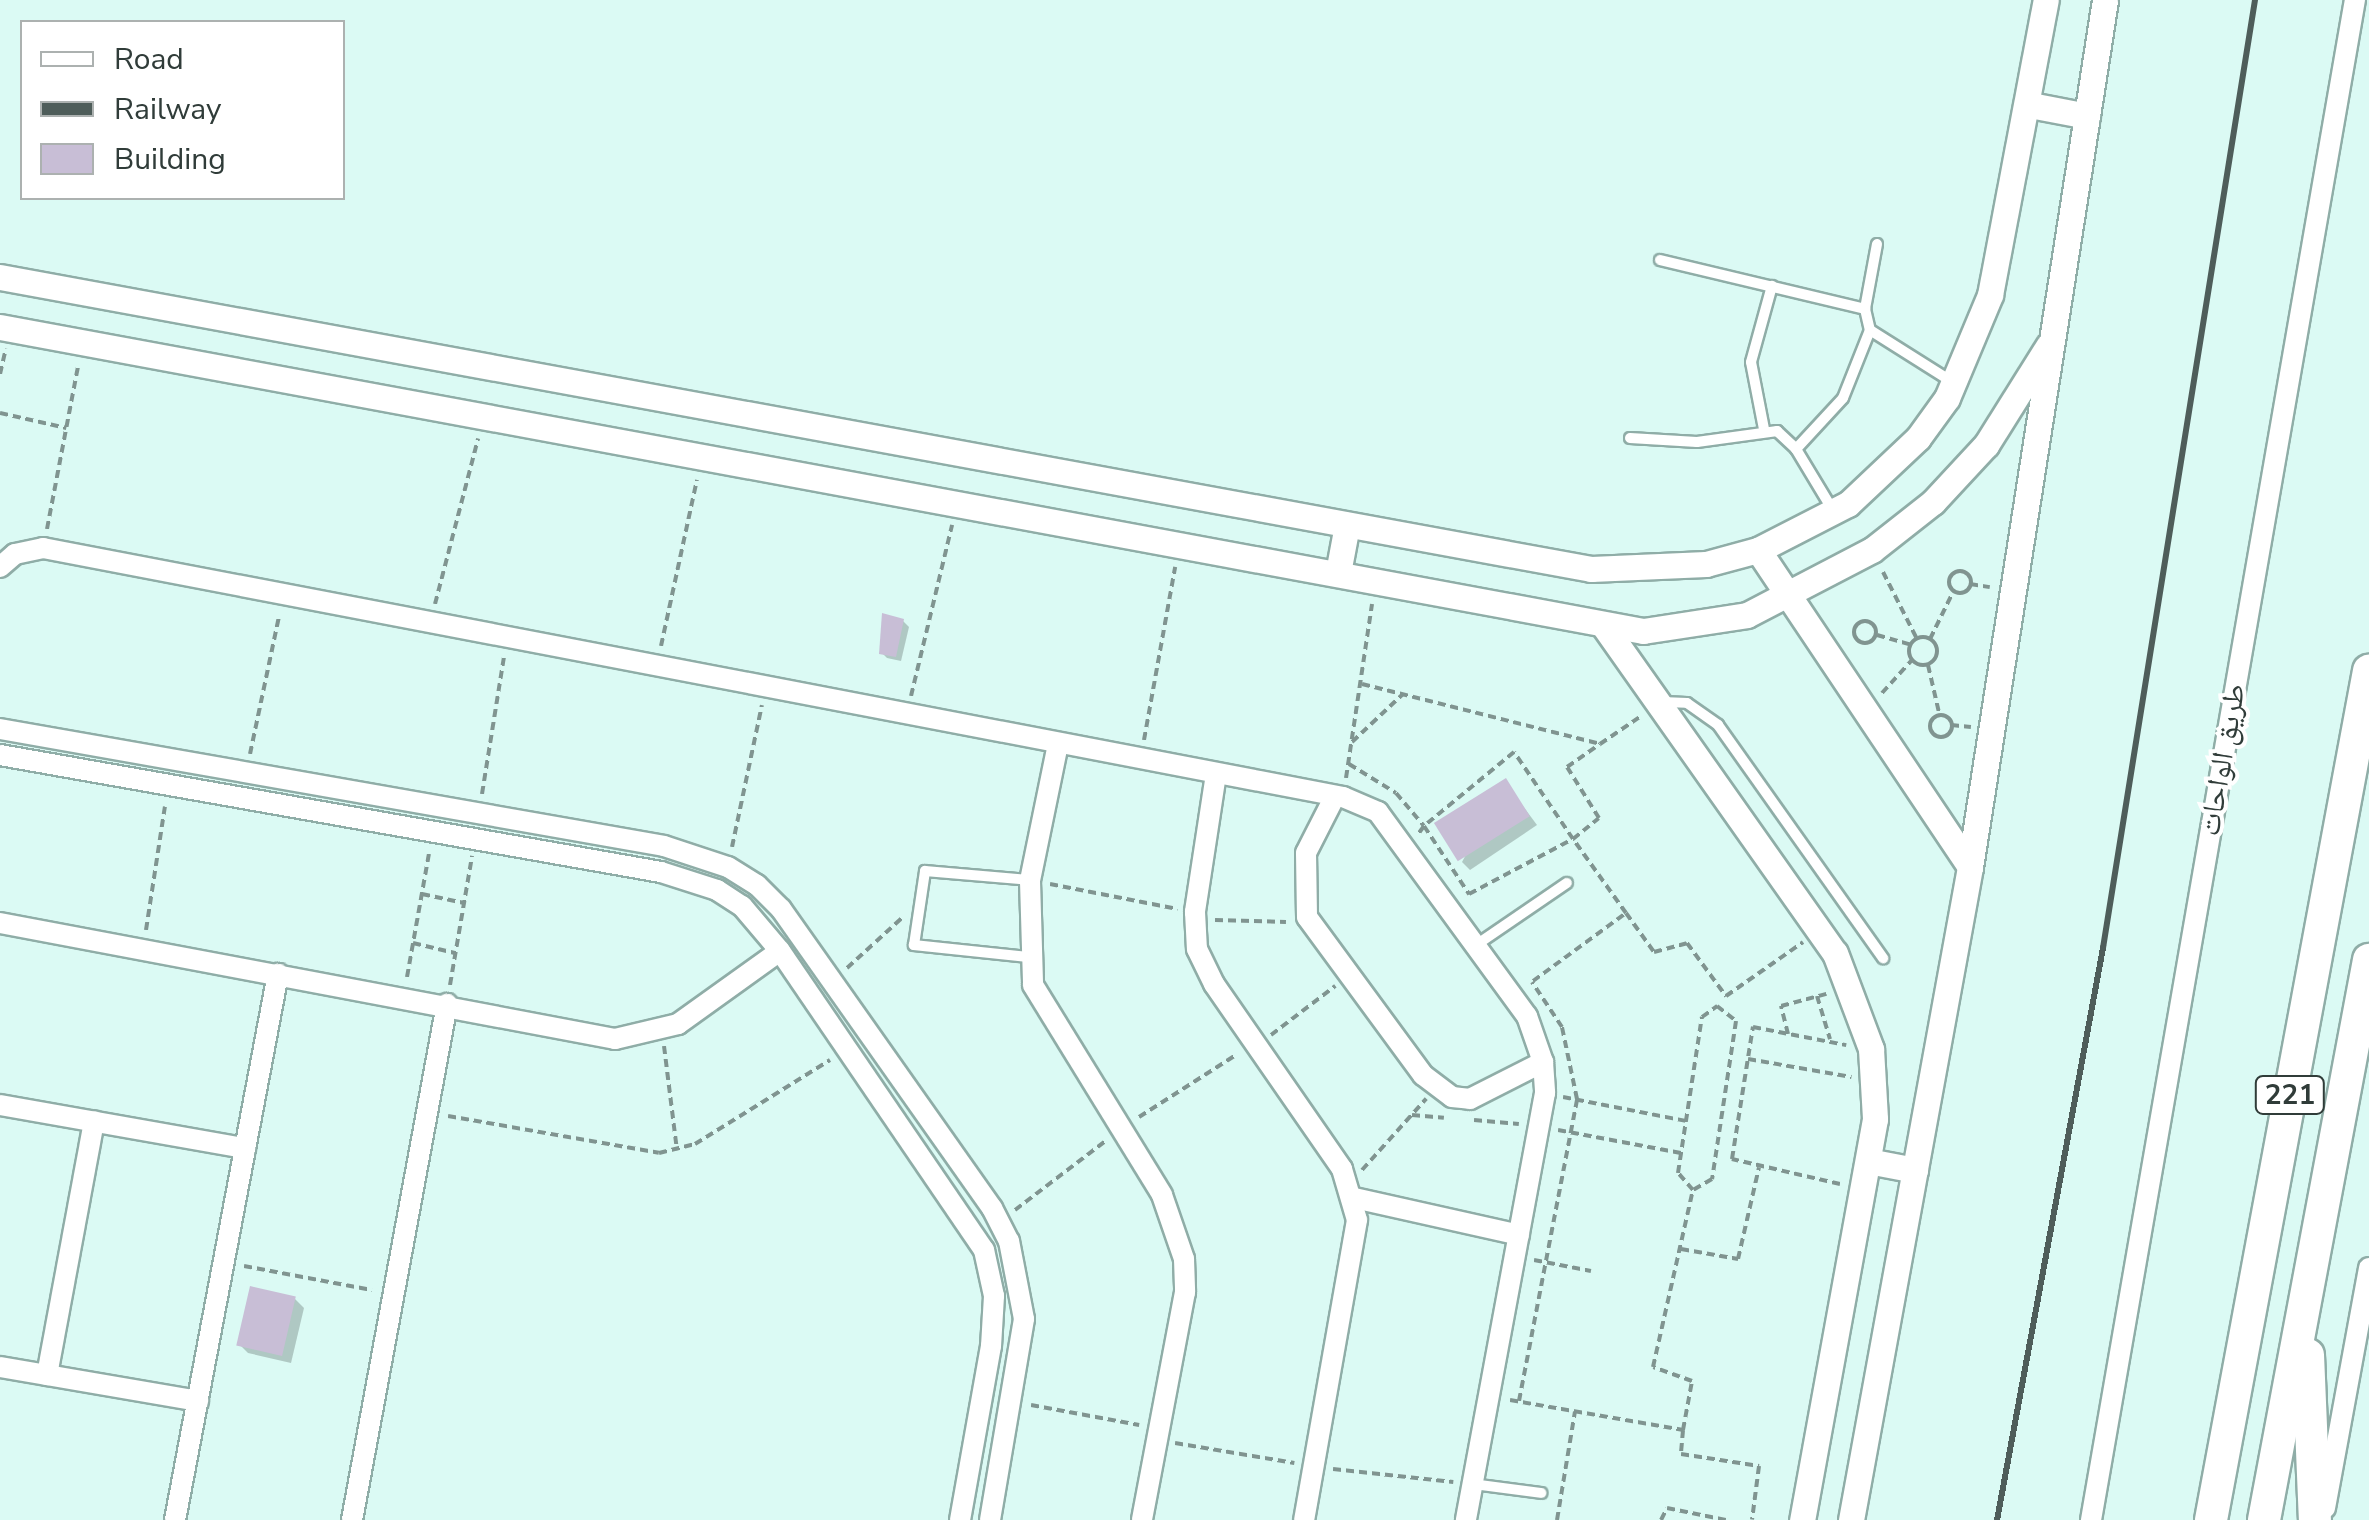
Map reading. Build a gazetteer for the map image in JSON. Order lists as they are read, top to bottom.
{
  "streets": {
    "highway": ["221"],
    "street": ["طريق الواحات"]
  },
  "legend": ["Road", "Railway", "Building"]
}
